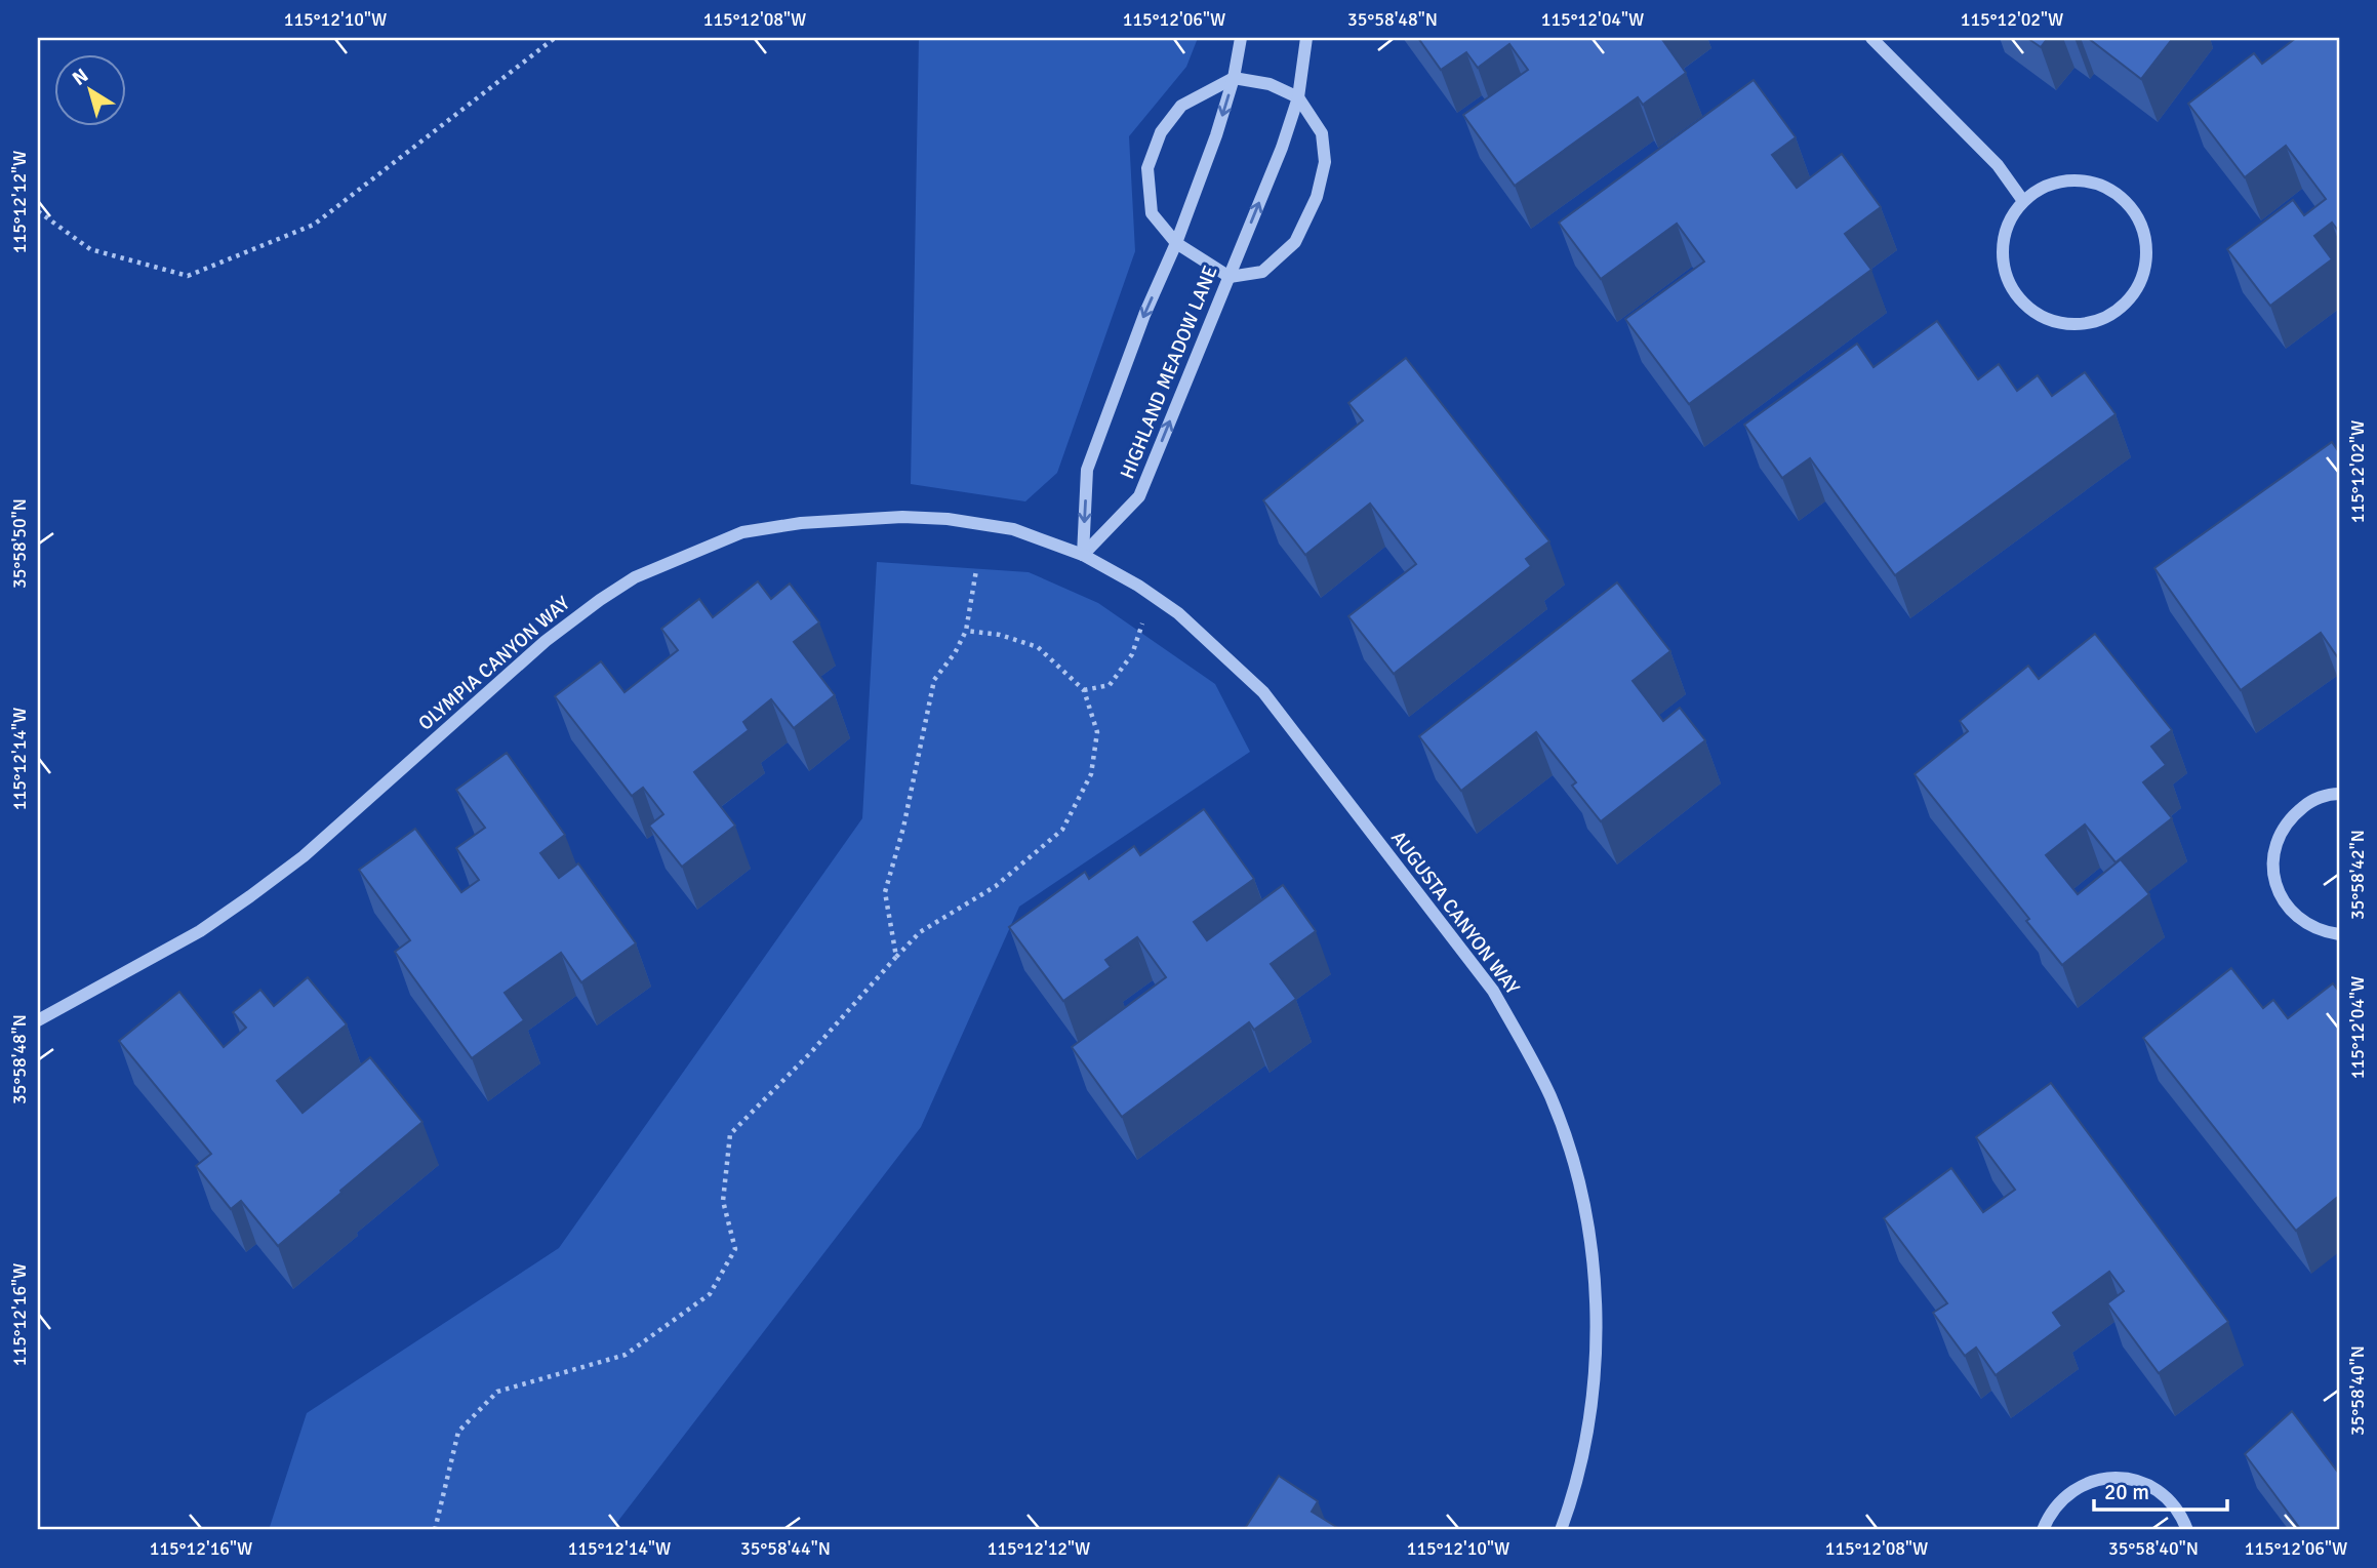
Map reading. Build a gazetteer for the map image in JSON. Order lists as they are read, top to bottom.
{
  "streets": {
    "street": ["HIGHLAND MEADOW LANE", "OLYMPIA CANYON WAY", "AUGUSTA CANYON WAY"]
  },
  "crossings": [
    ["HIGHLAND MEADOW LANE", "OLYMPIA CANYON WAY"],
    ["HIGHLAND MEADOW LANE", "AUGUSTA CANYON WAY"],
    ["OLYMPIA CANYON WAY", "AUGUSTA CANYON WAY"]
  ],
  "scale_bar": "20 m",
  "north": "top left",
  "coordinates": [
    "115°12'10\"W",
    "115°12'08\"W",
    "115°12'06\"W",
    "35°58'48\"N",
    "115°12'04\"W",
    "115°12'02\"W",
    "115°12'12\"W",
    "35°58'50\"N",
    "115°12'14\"W",
    "35°58'42\"N",
    "115°12'16\"W",
    "35°58'40\"N",
    "35°58'44\"N"
  ]
}
